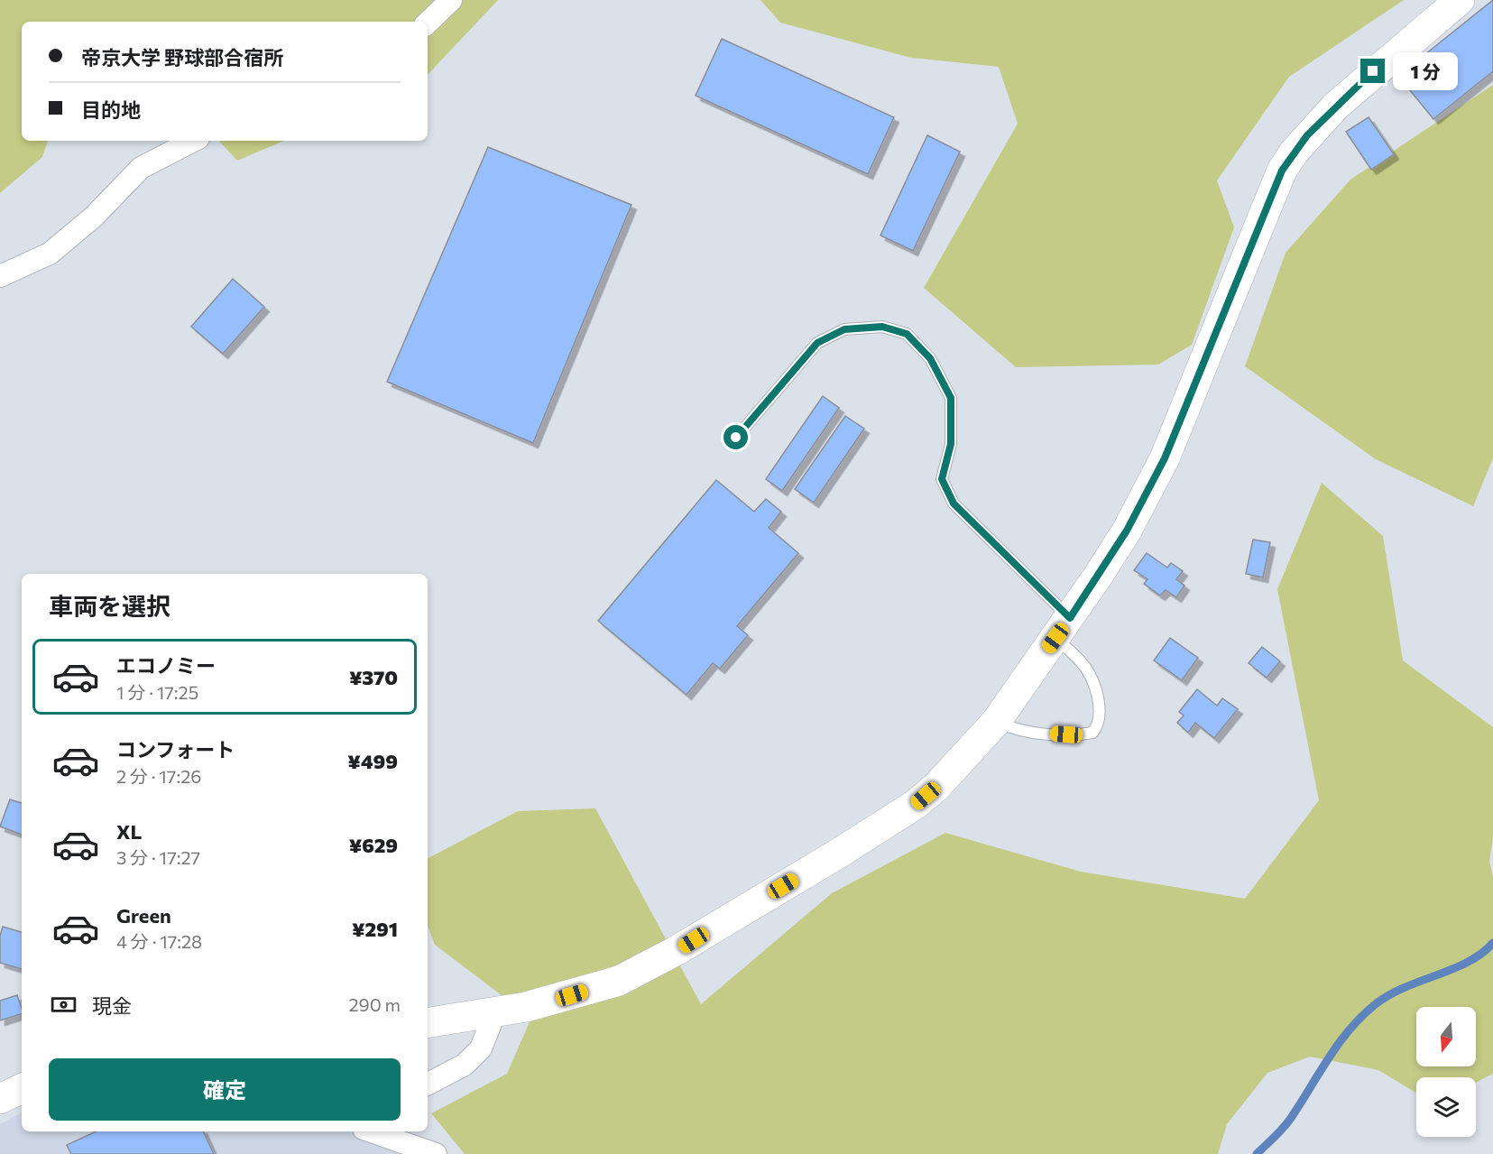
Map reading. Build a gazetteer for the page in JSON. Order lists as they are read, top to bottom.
{
  "north": "bottom",
  "page": {
    "banner": ["帝京大学 野球部合宿所", "目的地"],
    "bubble": "1 分",
    "heading": "車両を選択",
    "list": [
      {
        "name": "エコノミー",
        "note": "1 分 · 17:25",
        "value": "¥370"
      },
      {
        "name": "コンフォート",
        "note": "2 分 · 17:26",
        "value": "¥499"
      },
      {
        "name": "XL",
        "note": "3 分 · 17:27",
        "value": "¥629"
      },
      {
        "name": "Green",
        "note": "4 分 · 17:28",
        "value": "¥291"
      }
    ],
    "pay": ["現金", "290 m"],
    "buttons": "確定"
  }
}
